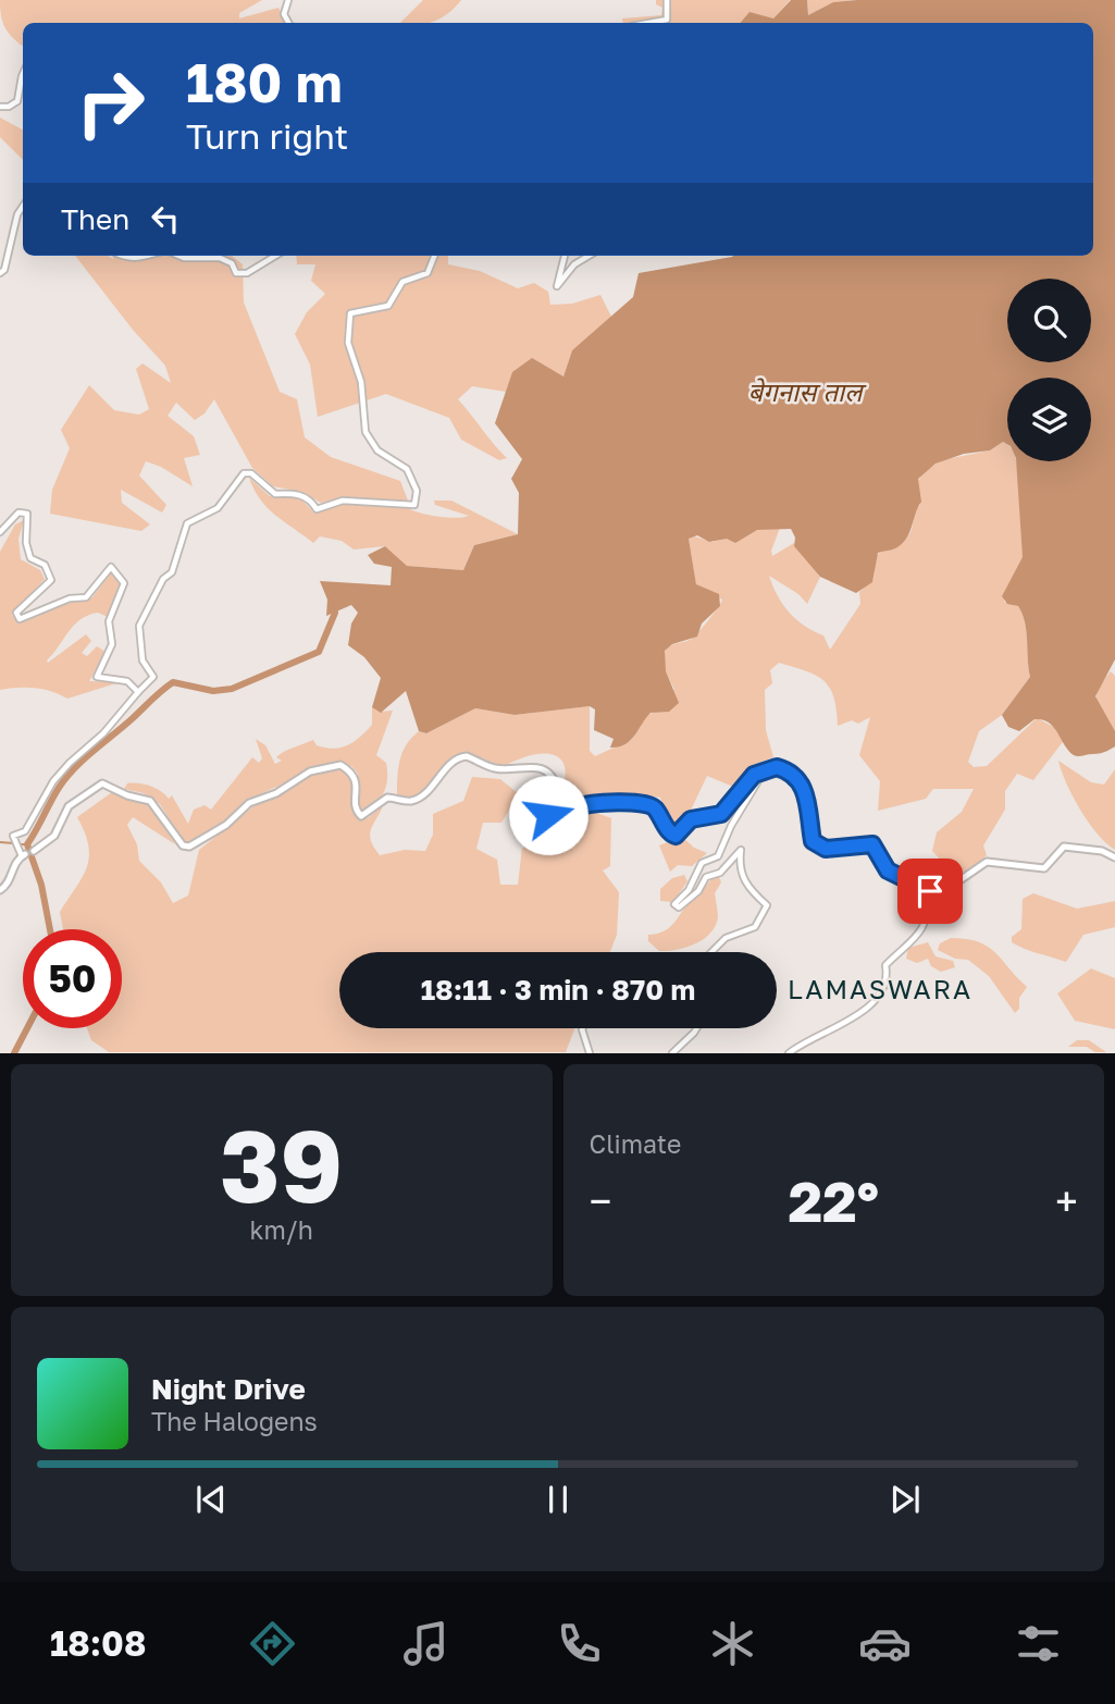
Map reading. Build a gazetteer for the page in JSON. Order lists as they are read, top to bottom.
{
  "districts": ["LAMASWARA"],
  "water": ["बेगनास ताल"],
  "page": {
    "turn": ["180 m", "Turn right"],
    "then": "Then",
    "limit": "50",
    "trip": "18:11 · 3 min · 870 m",
    "tile": [
      ["39", "km/h"],
      "Climate"
    ],
    "heat": ["−", "22°", "+"],
    "song": ["Night Drive", "The Halogens"],
    "tabs": "18:08"
  }
}
